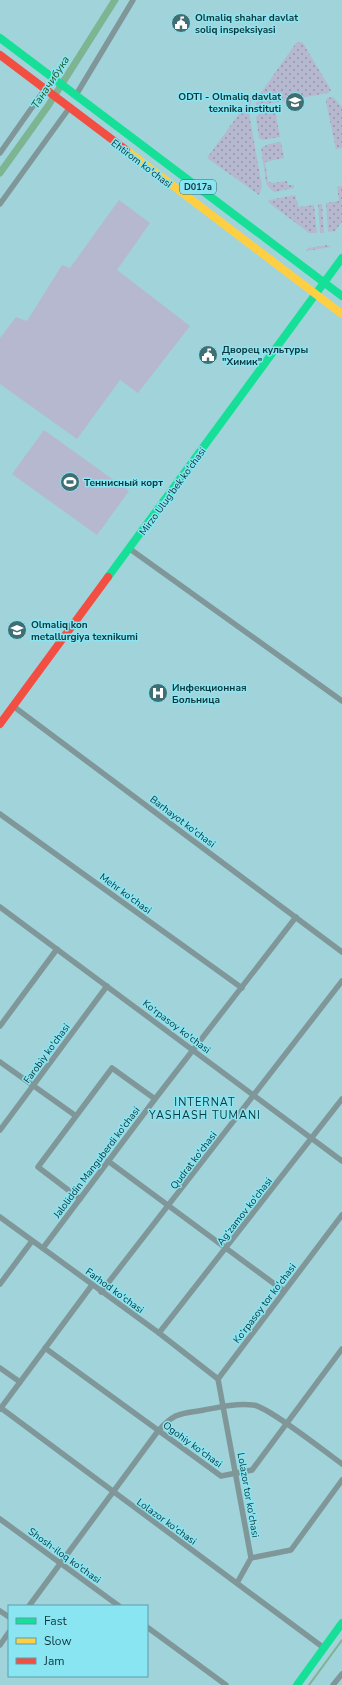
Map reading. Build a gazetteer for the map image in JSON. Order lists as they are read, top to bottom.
{
  "streets": {
    "main road": ["Ehtirom ko'chasi", "D017a", "Mirzo Ulug'bek ko'chasi"],
    "street": [
      "Barhayot ko'chasi",
      "Mehr ko'chasi",
      "Ko‘rpasoy ko'chasi",
      "Farobiy ko'chasi",
      "Qudrat ko'chasi",
      "Jaloliddin Manguberdi ko'chasi",
      "Ag‘zamov ko'chasi",
      "Farhod ko'chasi",
      "Ko‘rpasoy tor ko'chasi",
      "Ogohiy ko'chasi",
      "Lolazor tor ko'chasi",
      "Lolazor ko'chasi",
      "Shosh-iloq ko'chasi"
    ]
  },
  "crossings": [
    ["Ehtirom ko'chasi", "Mirzo Ulug'bek ko'chasi"],
    ["Mirzo Ulug'bek ko'chasi", "Barhayot ko'chasi"],
    ["Barhayot ko'chasi", "Jaloliddin Manguberdi ko'chasi"],
    ["Mehr ko'chasi", "Jaloliddin Manguberdi ko'chasi"],
    ["Ko‘rpasoy ko'chasi", "Farobiy ko'chasi"],
    ["Ko‘rpasoy ko'chasi", "Qudrat ko'chasi"],
    ["Ko‘rpasoy ko'chasi", "Jaloliddin Manguberdi ko'chasi"],
    ["Ko‘rpasoy ko'chasi", "Ag‘zamov ko'chasi"],
    ["Qudrat ko'chasi", "Farhod ko'chasi"],
    ["Jaloliddin Manguberdi ko'chasi", "Farhod ko'chasi"],
    ["Ag‘zamov ko'chasi", "Farhod ko'chasi"],
    ["Farhod ko'chasi", "Ko‘rpasoy tor ko'chasi"],
    ["Ogohiy ko'chasi", "Lolazor tor ko'chasi"]
  ],
  "districts": ["INTERNAT YASHASH TUMANI"],
  "water": ["Таначибука"],
  "places": {
    "public building": ["Olmaliq shahar davlat soliq inspeksiyasi", "Дворец культуры \"Химик\""],
    "school or university": ["ODTI - Olmaliq davlat texnika instituti", "Olmaliq kon metallurgiya texnikumi"],
    "sports": ["Теннисный корт"],
    "hospital": ["Инфекционная Больница"]
  },
  "legend": ["Fast", "Slow", "Jam"]
}
